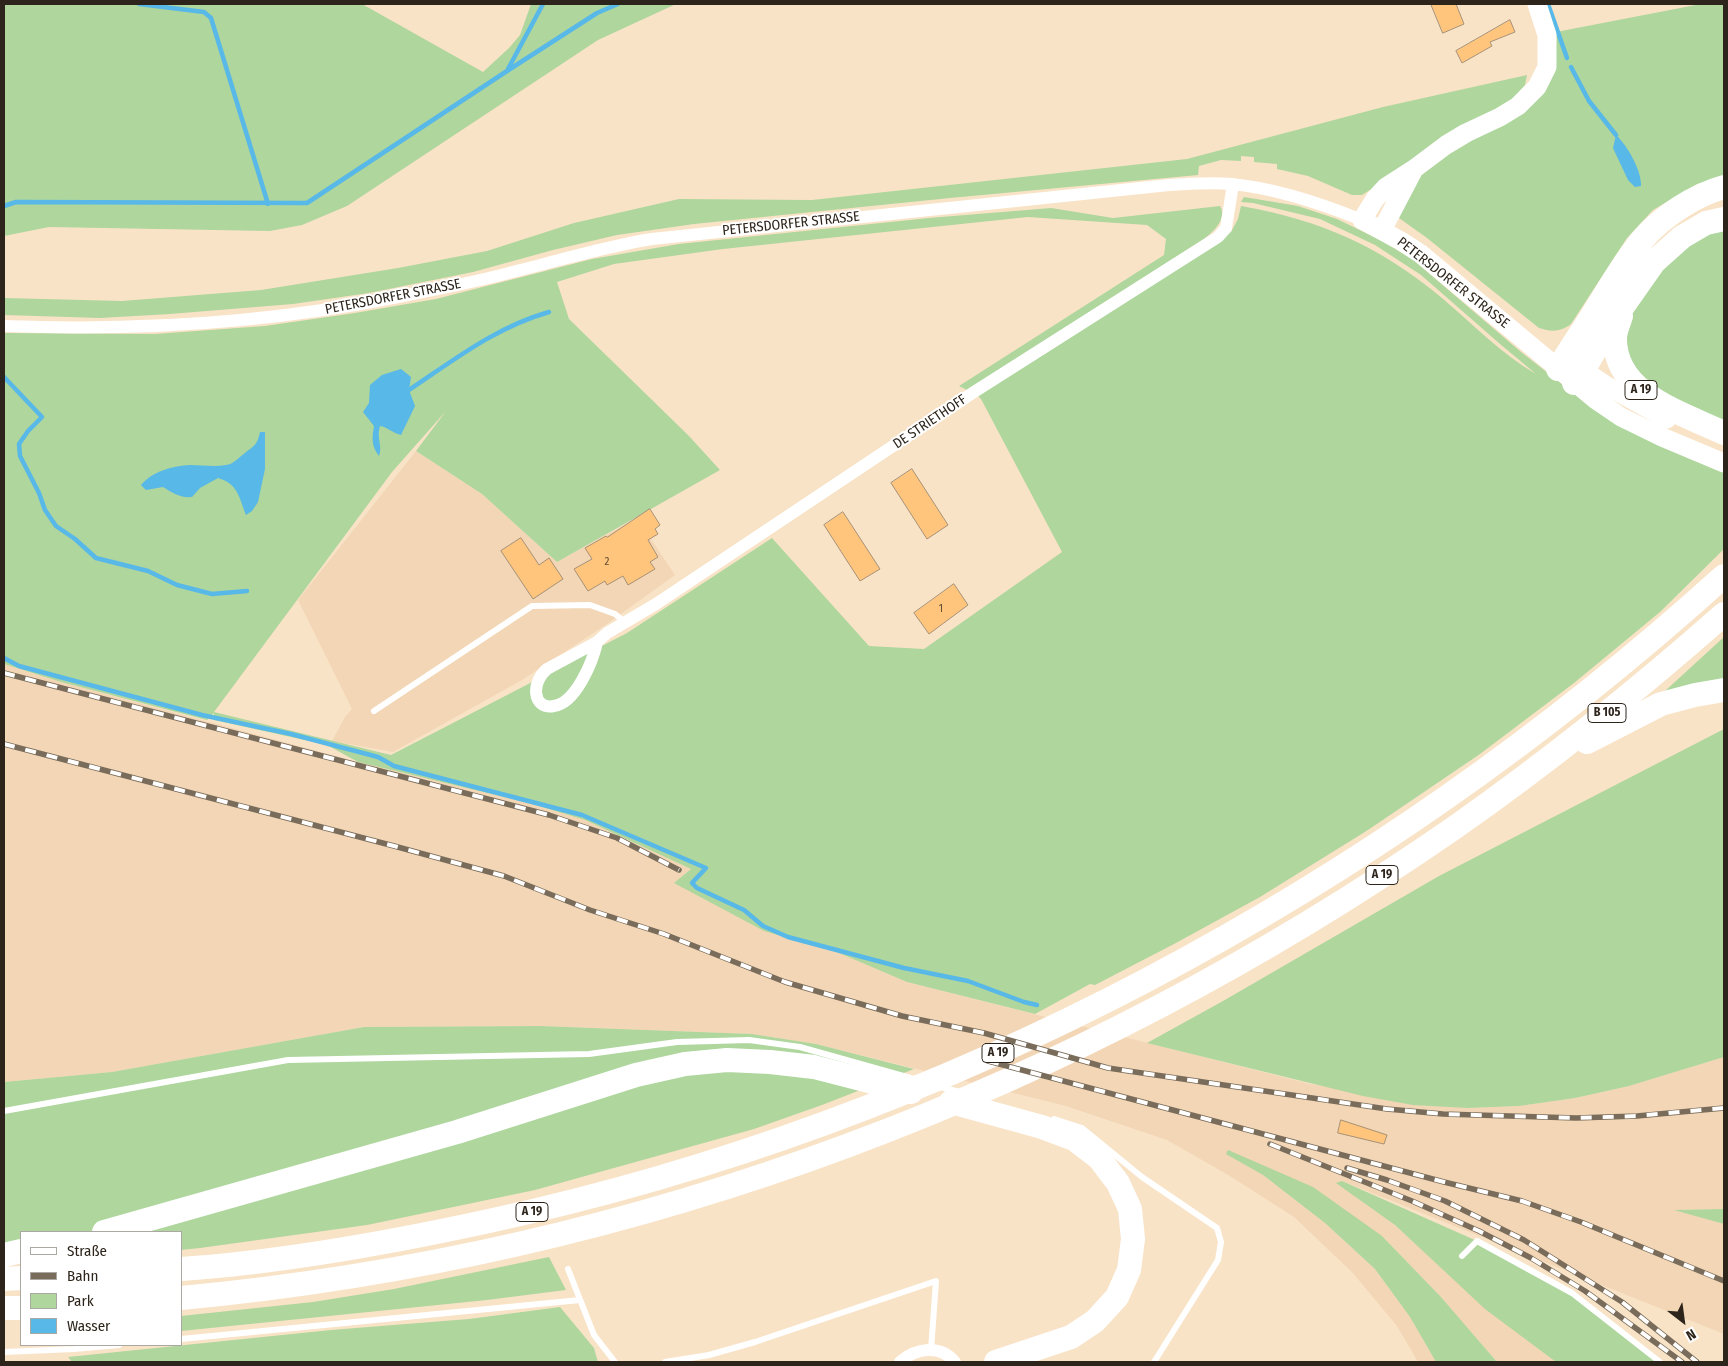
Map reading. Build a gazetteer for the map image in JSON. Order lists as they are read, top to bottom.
{
  "streets": {
    "highway": ["A 19", "B 105"],
    "street": ["PETERSDORFER STRASSE", "DE STRIETHOFF"]
  },
  "crossings": [
    ["PETERSDORFER STRASSE", "A 19"],
    ["PETERSDORFER STRASSE", "DE STRIETHOFF"],
    ["A 19", "B 105"]
  ],
  "house_numbers": ["2", "1"],
  "legend": [
    "Straße",
    "Bahn",
    "Park",
    "Wasser"
  ],
  "north": "bottom right"
}
